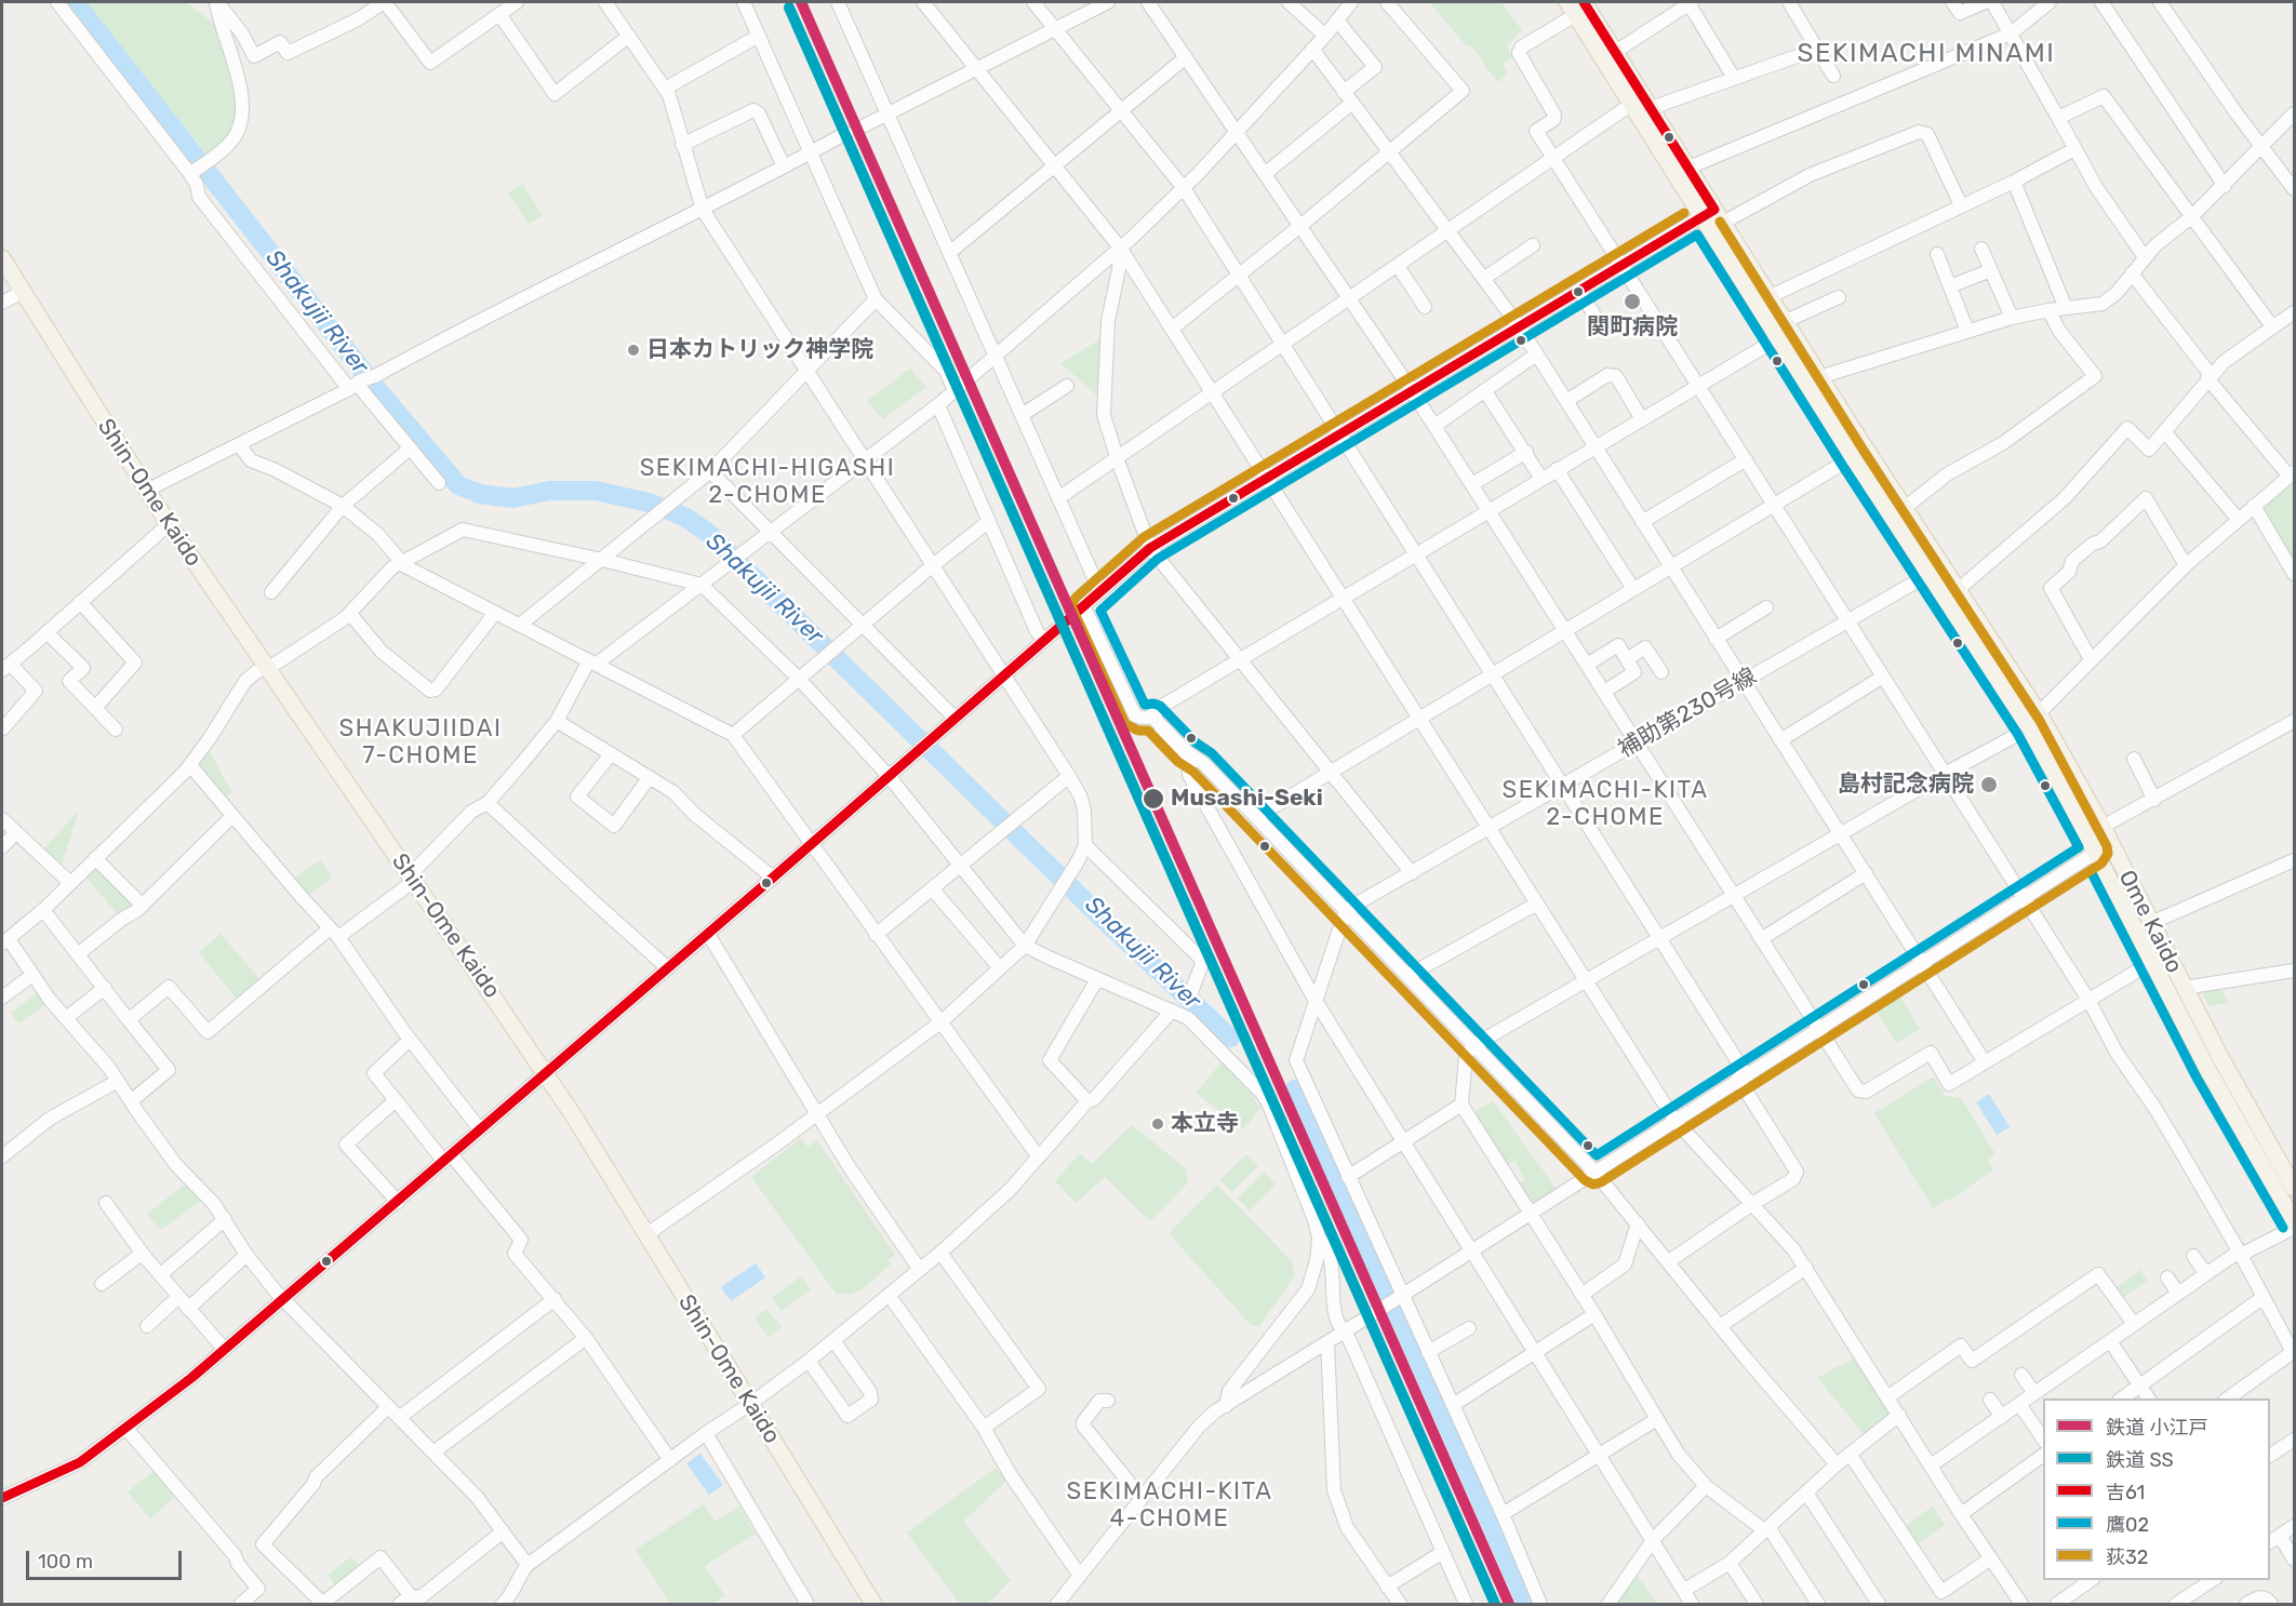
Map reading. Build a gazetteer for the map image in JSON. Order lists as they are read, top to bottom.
{
  "streets": {
    "main road": ["Shin-Ome Kaido", "Ome Kaido"],
    "street": ["補助第230号線"]
  },
  "crossings": [
    ["補助第230号線", "Ome Kaido"]
  ],
  "districts": [
    "SEKIMACHI MINAMI",
    "SEKIMACHI-HIGASHI 2-CHOME",
    "SHAKUJIIDAI 7-CHOME",
    "SEKIMACHI-KITA 2-CHOME",
    "SEKIMACHI-KITA 4-CHOME"
  ],
  "water": ["Shakujii River"],
  "places": [
    "関町病院",
    "日本カトリック神学院",
    "島村記念病院",
    "Musashi-Seki",
    "本立寺"
  ],
  "lines": [
    "rail line 小江戸",
    "transit line 吉61",
    "rail line SS",
    "transit line 荻32",
    "transit line 鷹02"
  ],
  "legend": [
    "鉄道 小江戸",
    "鉄道 SS",
    "吉61",
    "鷹02",
    "荻32"
  ],
  "scale_bar": "100 m"
}
